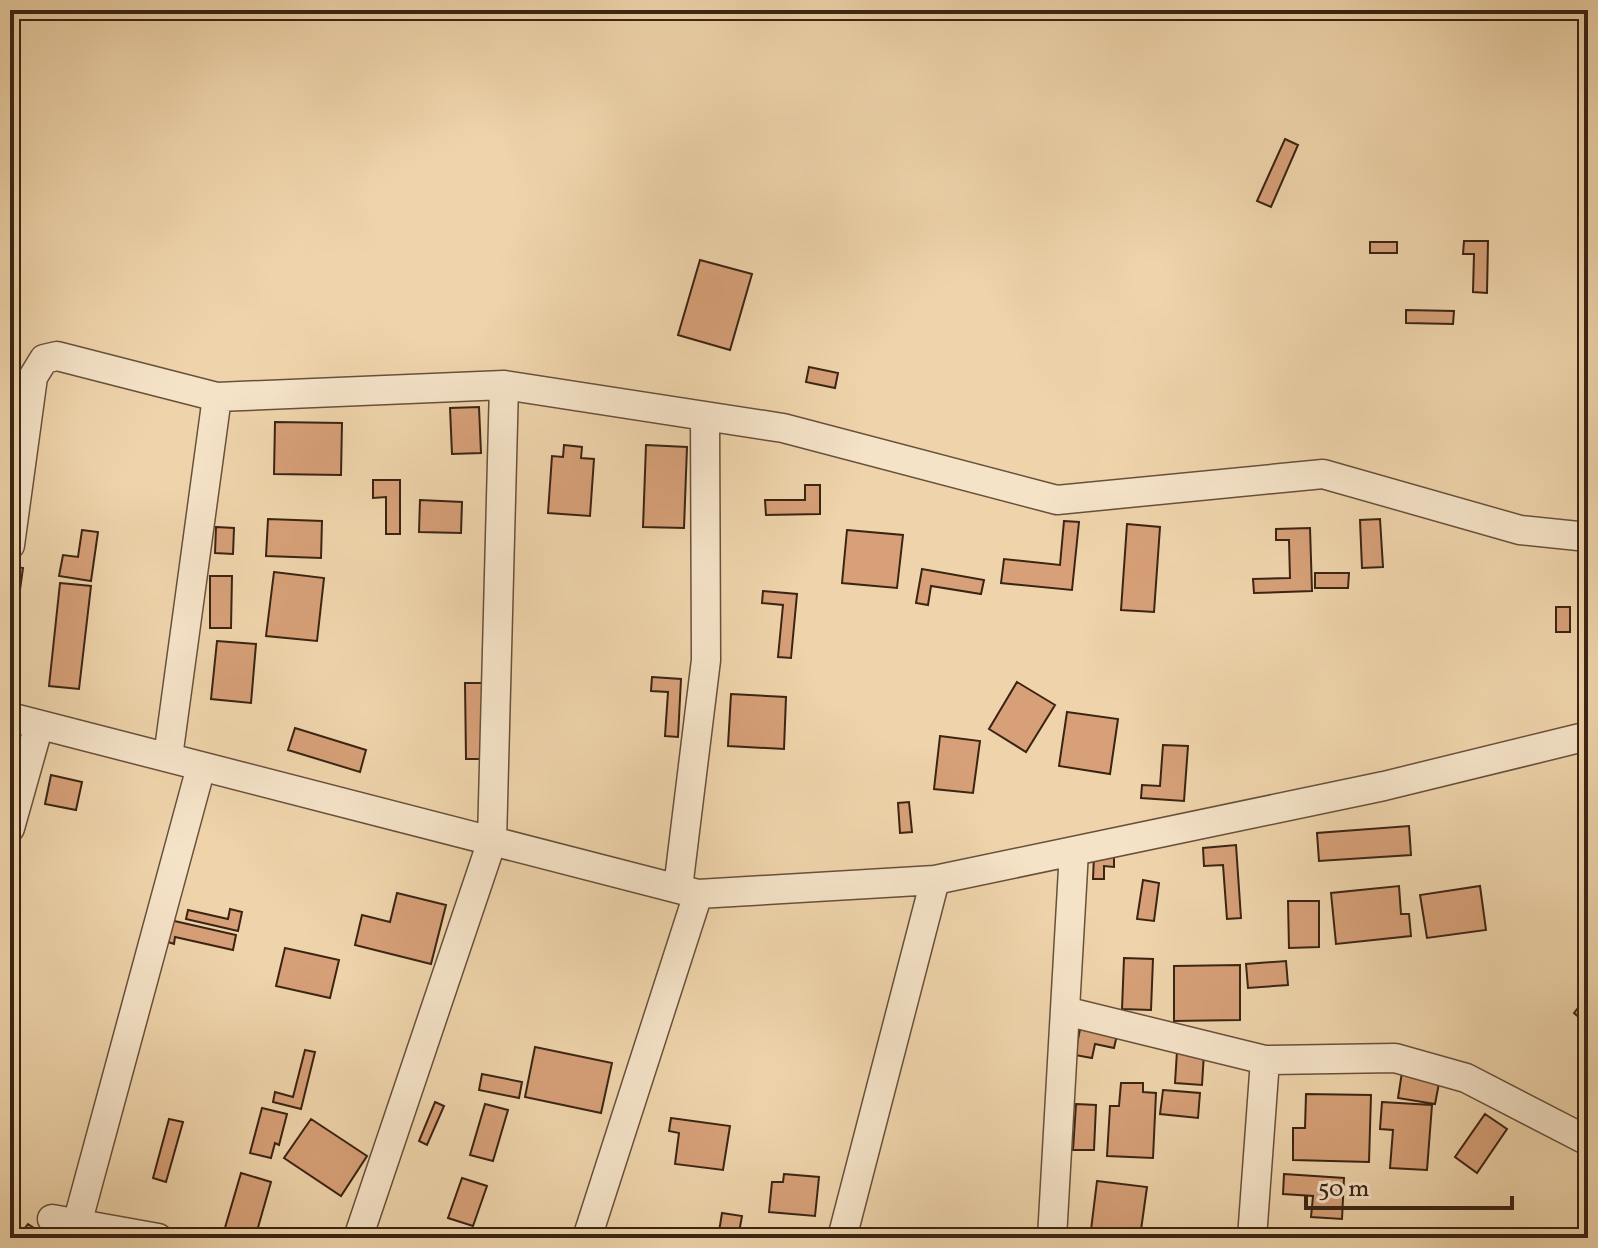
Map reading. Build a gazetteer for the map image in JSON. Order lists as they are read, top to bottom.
{
  "scale_bar": "50 m"
}
